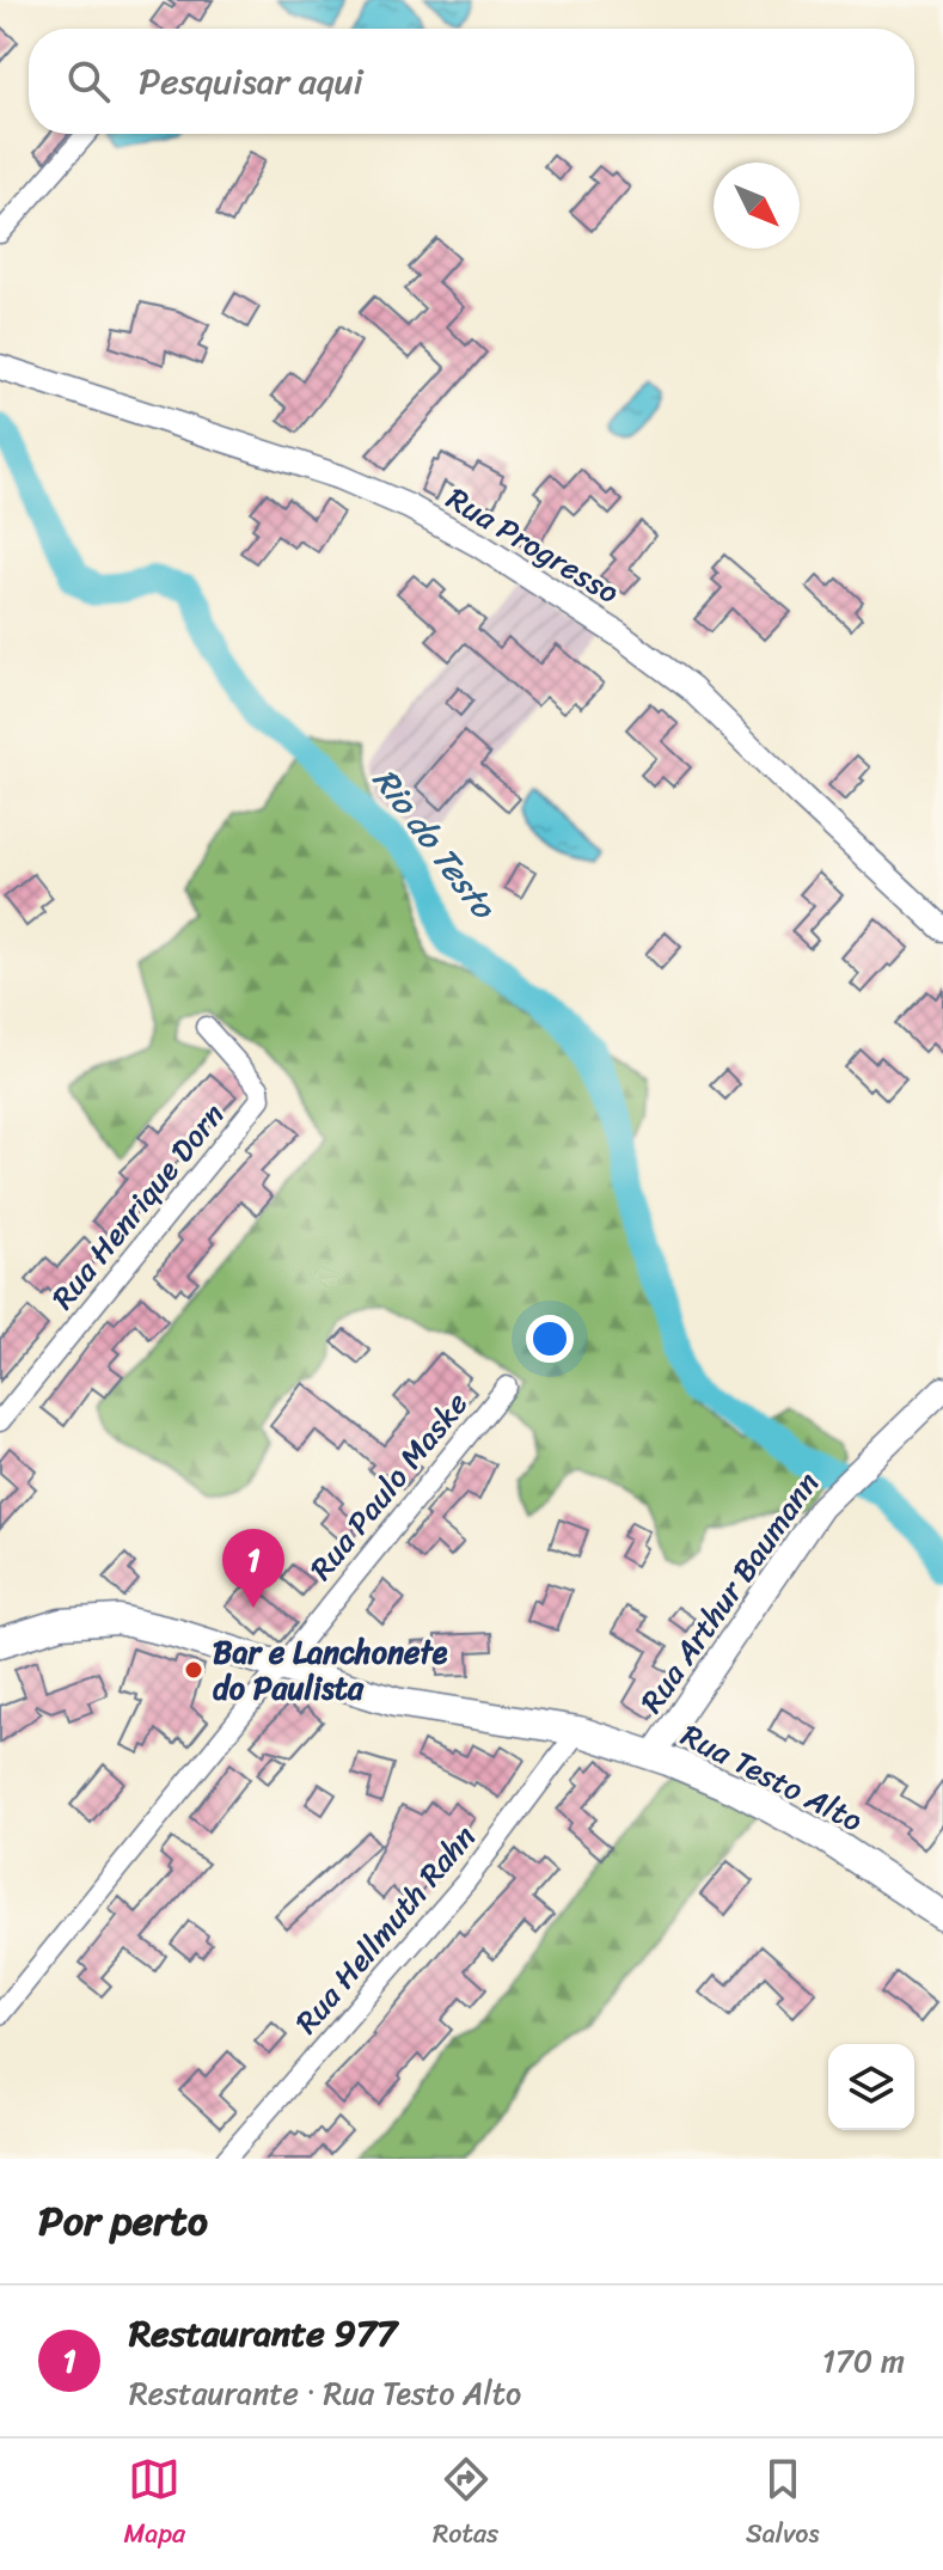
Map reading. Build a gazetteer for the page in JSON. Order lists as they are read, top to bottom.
{
  "streets": {
    "main road": ["Rua Testo Alto"],
    "street": [
      "Rua Progresso",
      "Rua Henrique Dorn",
      "Rua Paulo Maske",
      "Rua Arthur Baumann",
      "Rua Hellmuth Rahn"
    ]
  },
  "crossings": [
    ["Rua Paulo Maske", "Rua Testo Alto"],
    ["Rua Arthur Baumann", "Rua Testo Alto"],
    ["Rua Testo Alto", "Rua Hellmuth Rahn"]
  ],
  "water": ["Rio do Testo"],
  "places": ["Bar e Lanchonete do Paulista"],
  "north": "bottom right",
  "page": {
    "search": "Pesquisar aqui",
    "pins": "1",
    "heading": "Por perto",
    "list": [
      {
        "mark": "1",
        "name": "Restaurante 977",
        "note": "Restaurante · Rua Testo Alto",
        "value": "170 m"
      }
    ],
    "nav": ["Mapa", "Rotas", "Salvos"]
  }
}
